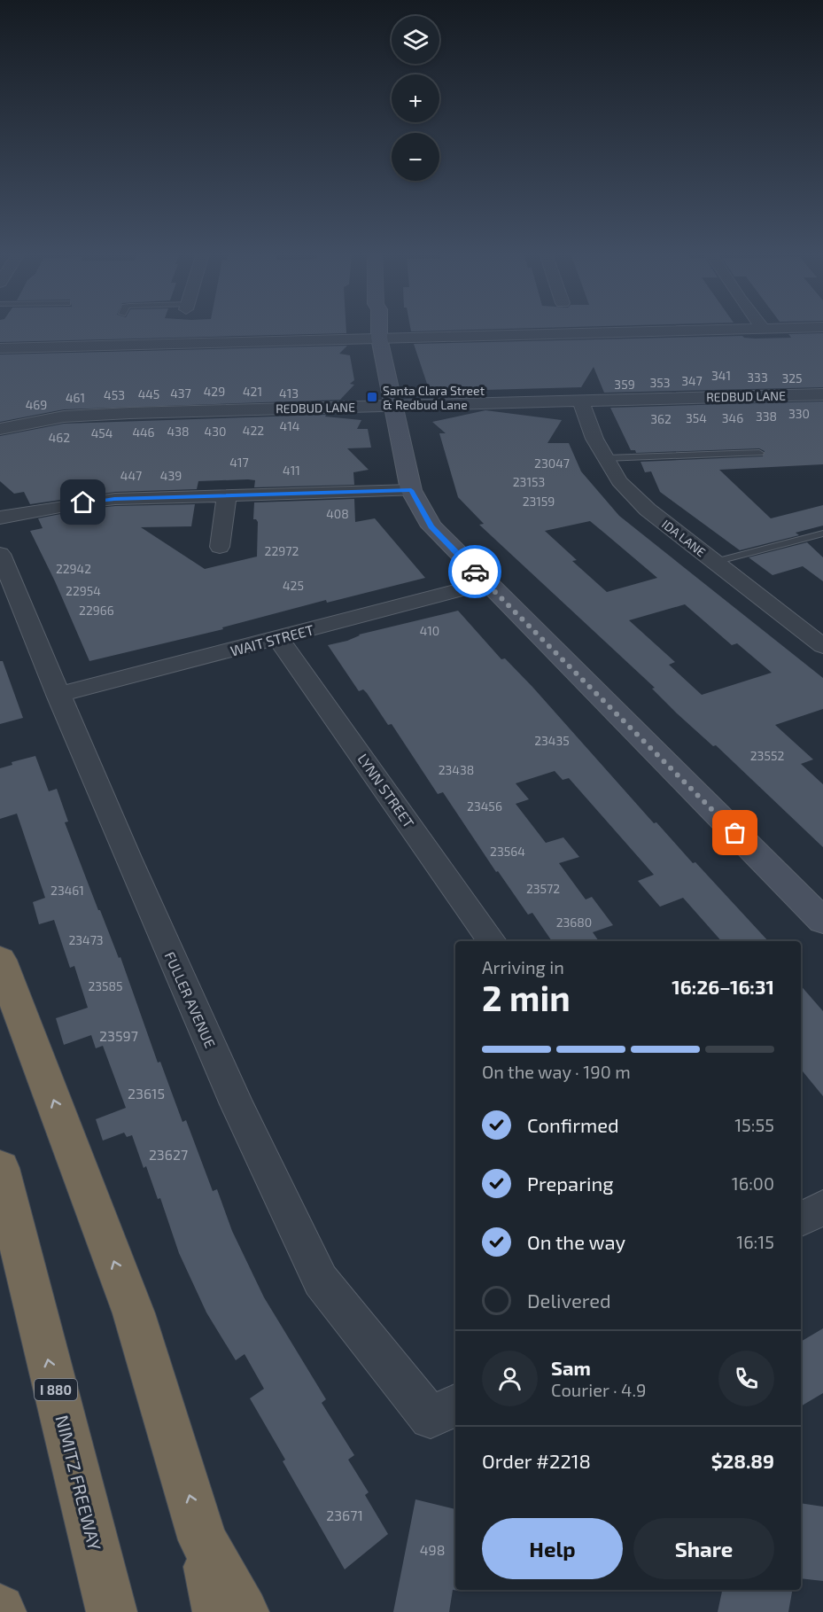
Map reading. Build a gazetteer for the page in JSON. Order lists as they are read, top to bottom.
{
  "streets": {
    "highway": ["I 880", "NIMITZ FREEWAY"],
    "street": [
      "REDBUD LANE",
      "IDA LANE",
      "WAIT STREET",
      "LYNN STREET",
      "FULLER AVENUE"
    ]
  },
  "crossings": [
    ["REDBUD LANE", "IDA LANE"],
    ["WAIT STREET", "LYNN STREET"],
    ["WAIT STREET", "FULLER AVENUE"]
  ],
  "places": {
    "transit": ["Santa Clara Street & Redbud Lane"]
  },
  "house_numbers": [
    "341",
    "333",
    "325",
    "347",
    "353",
    "359",
    "429",
    "421",
    "437",
    "413",
    "445",
    "453",
    "461",
    "469",
    "330",
    "338",
    "354",
    "346",
    "362",
    "414",
    "422",
    "438",
    "430",
    "446",
    "454",
    "462",
    "417",
    "23047",
    "411",
    "447",
    "439",
    "23153",
    "23159",
    "408",
    "22972",
    "22942",
    "425",
    "22954",
    "22966",
    "410",
    "23435",
    "23552",
    "23438",
    "23456",
    "23564",
    "23572",
    "23461",
    "23680",
    "23473",
    "23585",
    "23597",
    "23615",
    "23627",
    "23671",
    "498"
  ],
  "page": {
    "map_buttons": ["+", "−"],
    "heading": ["2 min", "Arriving in", "16:26–16:31"],
    "panel": [
      "Sam",
      "Courier · 4.9",
      "Order #2218",
      "$28.89"
    ],
    "bar": "On the way · 190 m",
    "list": [
      ["Confirmed", "15:55"],
      ["Preparing", "16:00"],
      ["On the way", "16:15"],
      "Delivered"
    ],
    "buttons": ["Help", "Share"]
  }
}
